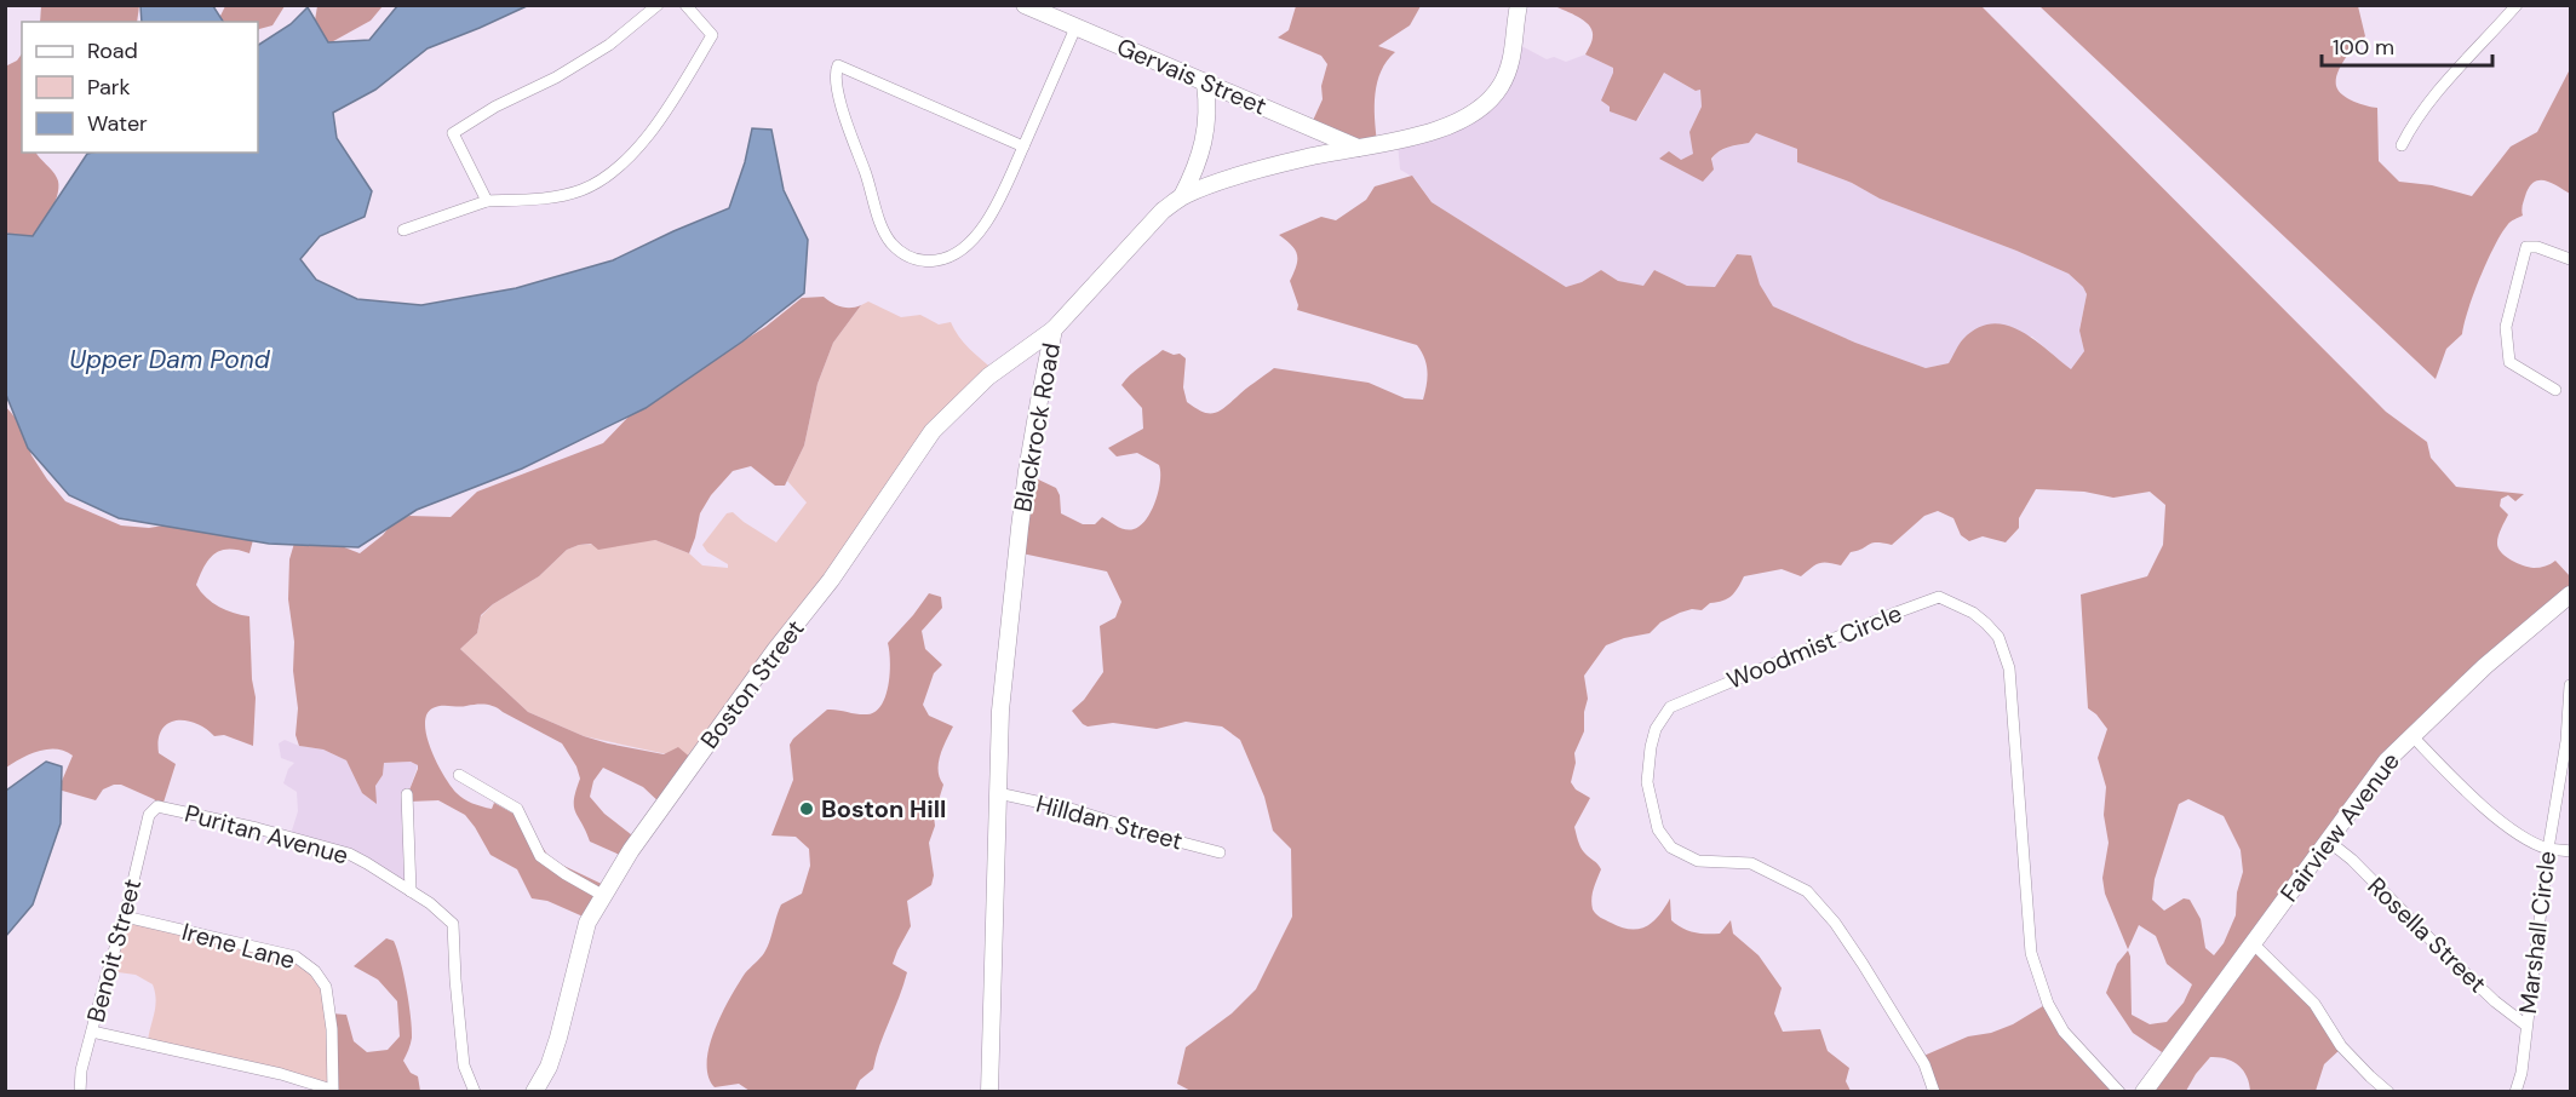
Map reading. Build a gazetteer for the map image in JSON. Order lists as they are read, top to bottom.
{
  "streets": {
    "street": [
      "Gervais Street",
      "Blackrock Road",
      "Woodmist Circle",
      "Boston Street",
      "Hilldan Street",
      "Fairview Avenue",
      "Puritan Avenue",
      "Marshall Circle",
      "Rosella Street",
      "Irene Lane",
      "Benoit Street"
    ]
  },
  "crossings": [
    ["Gervais Street", "Blackrock Road"],
    ["Blackrock Road", "Boston Street"],
    ["Blackrock Road", "Hilldan Street"],
    ["Fairview Avenue", "Rosella Street"],
    ["Puritan Avenue", "Benoit Street"],
    ["Marshall Circle", "Rosella Street"],
    ["Irene Lane", "Benoit Street"]
  ],
  "water": ["Upper Dam Pond"],
  "places": ["Boston Hill"],
  "legend": ["Road", "Park", "Water"],
  "scale_bar": "100 m"
}
